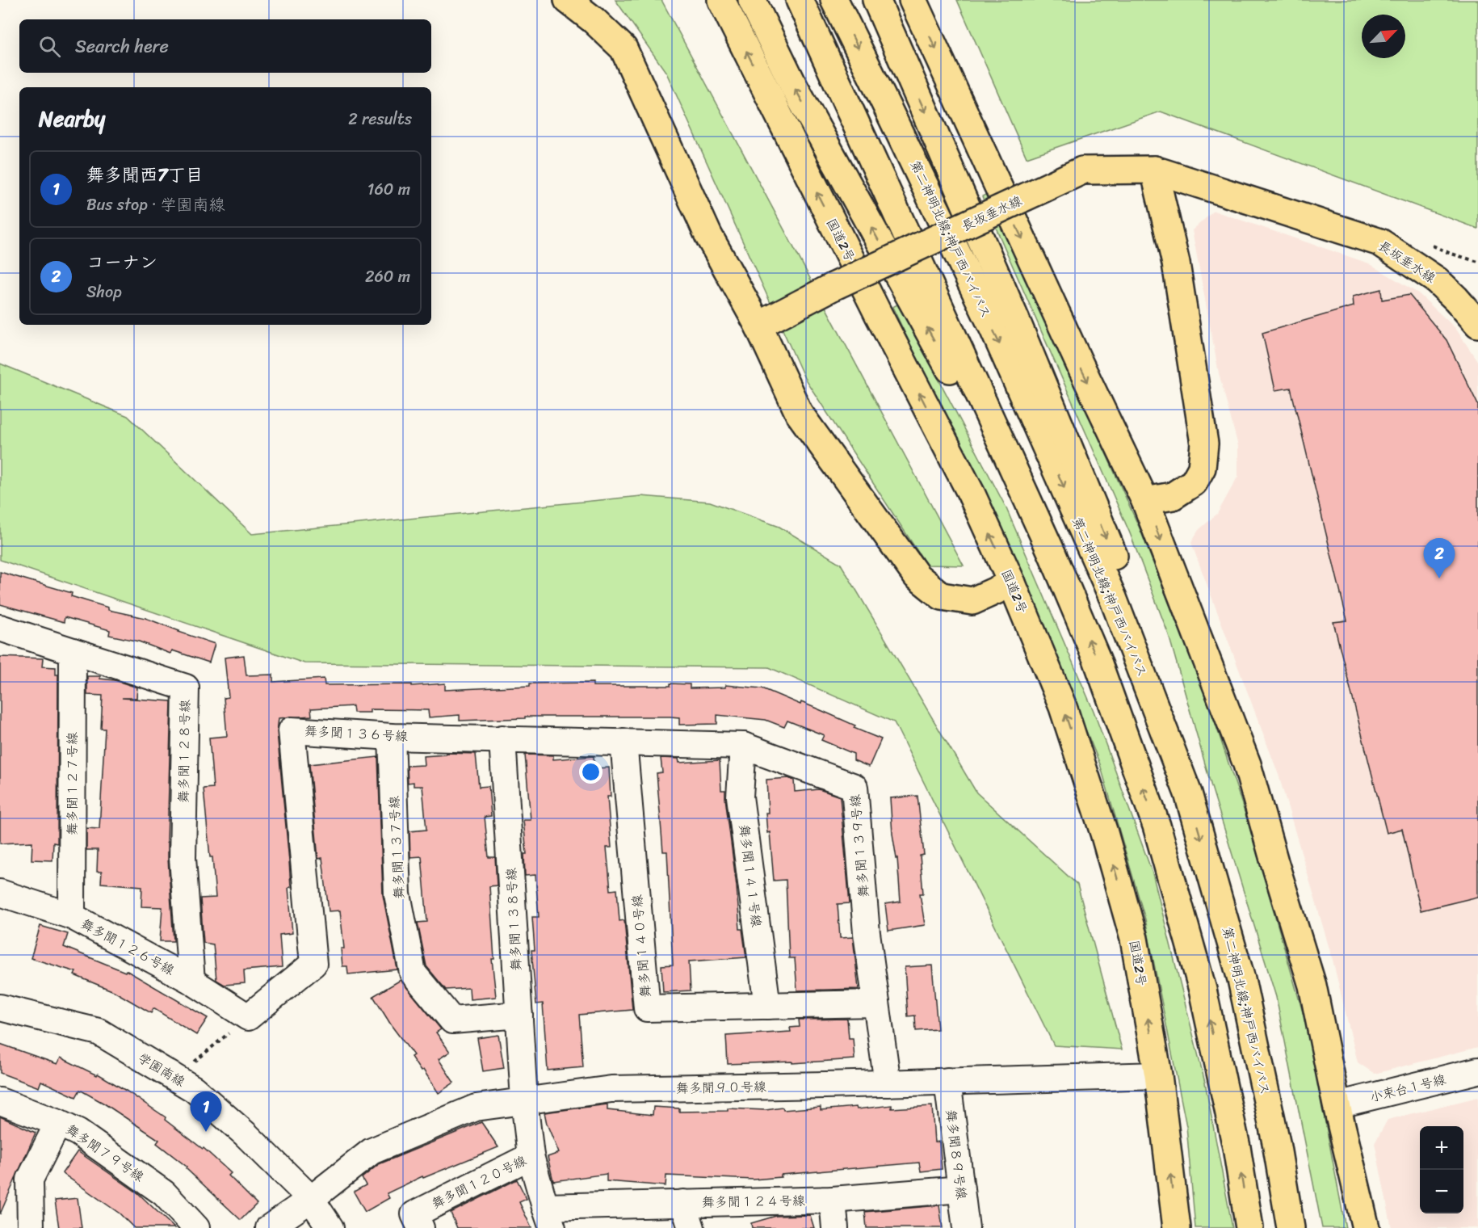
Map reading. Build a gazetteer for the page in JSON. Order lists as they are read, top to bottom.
{
  "streets": {
    "main road": ["長坂垂水線", "第二神明北線;神戸西バイパス", "国道2号"],
    "street": [
      "舞多聞１３６号線",
      "舞多聞１２８号線",
      "舞多聞１２７号線",
      "舞多聞１３９号線",
      "舞多聞１３７号線",
      "舞多聞１４１号線",
      "舞多聞１３８号線",
      "舞多聞１４０号線",
      "舞多聞１２６号線",
      "学園南線",
      "舞多聞９０号線",
      "小束台１号線",
      "舞多聞７９号線",
      "舞多聞８９号線",
      "舞多聞１２０号線",
      "舞多聞１２４号線"
    ]
  },
  "crossings": [
    ["国道2号", "舞多聞９０号線"],
    ["舞多聞１３６号線", "舞多聞１３９号線"],
    ["舞多聞１３６号線", "舞多聞１３７号線"],
    ["舞多聞１３６号線", "舞多聞１３８号線"],
    ["舞多聞１３６号線", "舞多聞１４０号線"],
    ["舞多聞１３６号線", "舞多聞１２６号線"],
    ["舞多聞１２８号線", "舞多聞１２７号線"],
    ["舞多聞１２８号線", "舞多聞１２６号線"],
    ["舞多聞１２７号線", "舞多聞１２６号線"],
    ["舞多聞１３９号線", "舞多聞１４１号線"],
    ["舞多聞１３９号線", "舞多聞１４０号線"],
    ["舞多聞１３９号線", "舞多聞９０号線"],
    ["舞多聞１３７号線", "舞多聞１３８号線"],
    ["舞多聞１４１号線", "舞多聞１４０号線"],
    ["舞多聞１３８号線", "舞多聞９０号線"],
    ["舞多聞１３８号線", "舞多聞１２０号線"],
    ["舞多聞１３８号線", "舞多聞１２４号線"],
    ["学園南線", "舞多聞９０号線"],
    ["舞多聞９０号線", "舞多聞８９号線"],
    ["舞多聞８９号線", "舞多聞１２４号線"]
  ],
  "north": "top right",
  "page": {
    "search": "Search here",
    "heading": ["Nearby", "2 results"],
    "list": [
      {
        "mark": "1",
        "name": "舞多聞西7丁目",
        "note": "Bus stop · 学園南線",
        "value": "160 m"
      },
      {
        "mark": "2",
        "name": "コーナン",
        "note": "Shop",
        "value": "260 m"
      }
    ],
    "pins": ["2", "1"],
    "map_buttons": ["+", "−"]
  }
}
